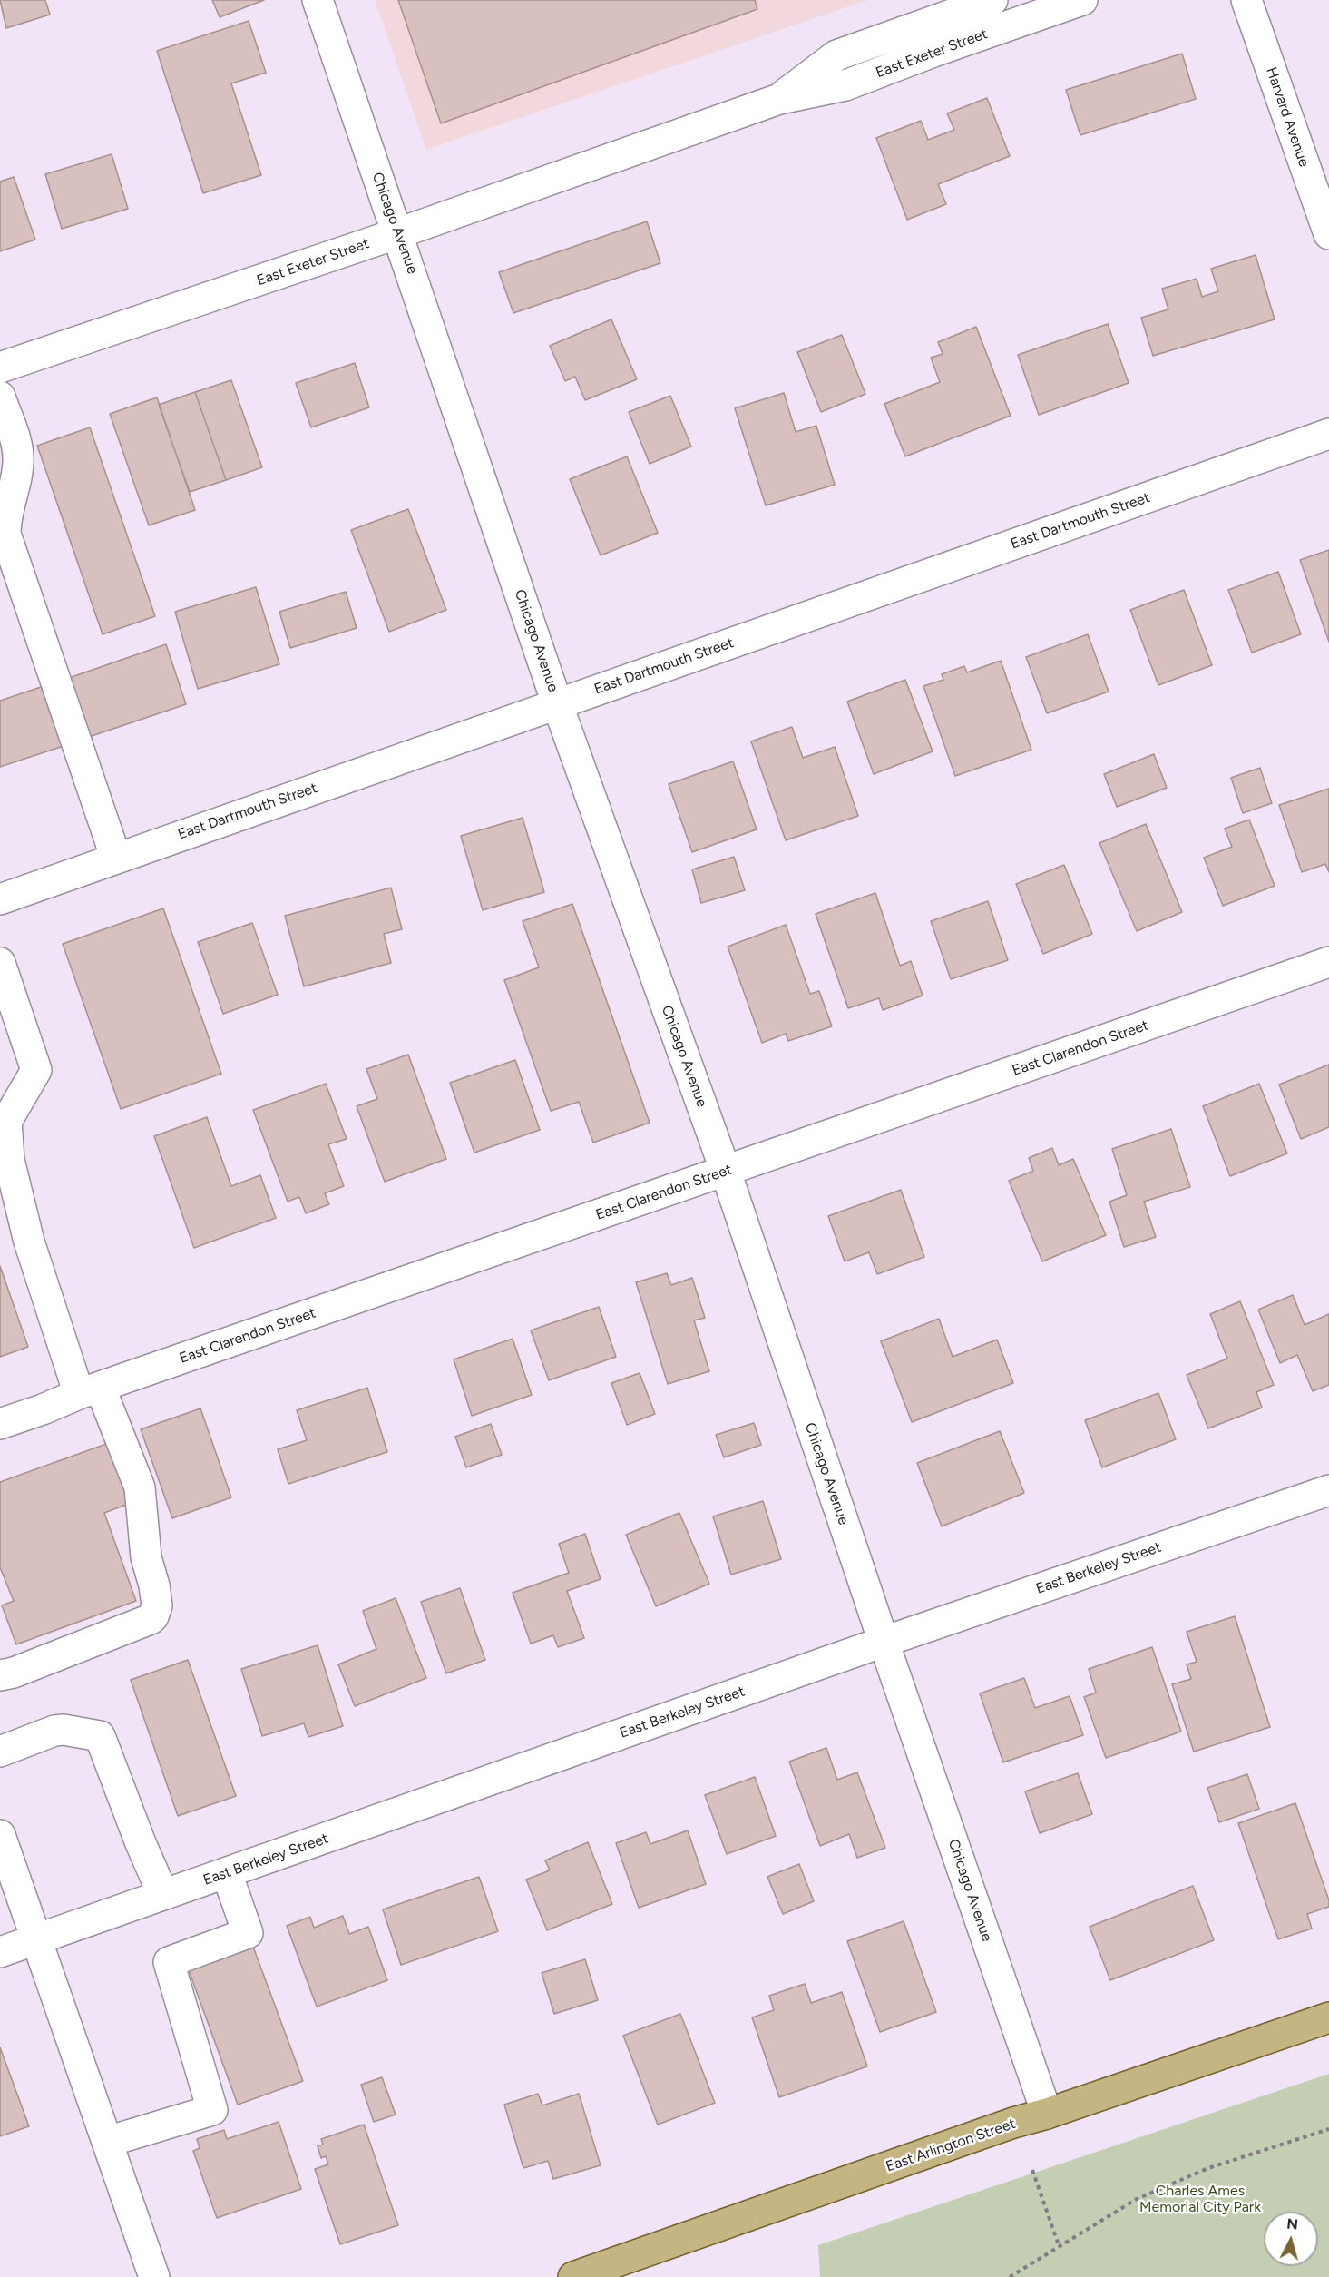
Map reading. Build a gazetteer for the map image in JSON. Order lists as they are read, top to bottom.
{
  "streets": {
    "main road": ["East Arlington Street"],
    "street": [
      "East Exeter Street",
      "Harvard Avenue",
      "Chicago Avenue",
      "East Dartmouth Street",
      "East Clarendon Street",
      "East Berkeley Street"
    ]
  },
  "crossings": [
    ["East Exeter Street", "Chicago Avenue"],
    ["Chicago Avenue", "East Dartmouth Street"],
    ["Chicago Avenue", "East Clarendon Street"],
    ["Chicago Avenue", "East Berkeley Street"],
    ["Chicago Avenue", "East Arlington Street"]
  ],
  "parks": ["Charles Ames Memorial City Park"],
  "north": "top"
}
